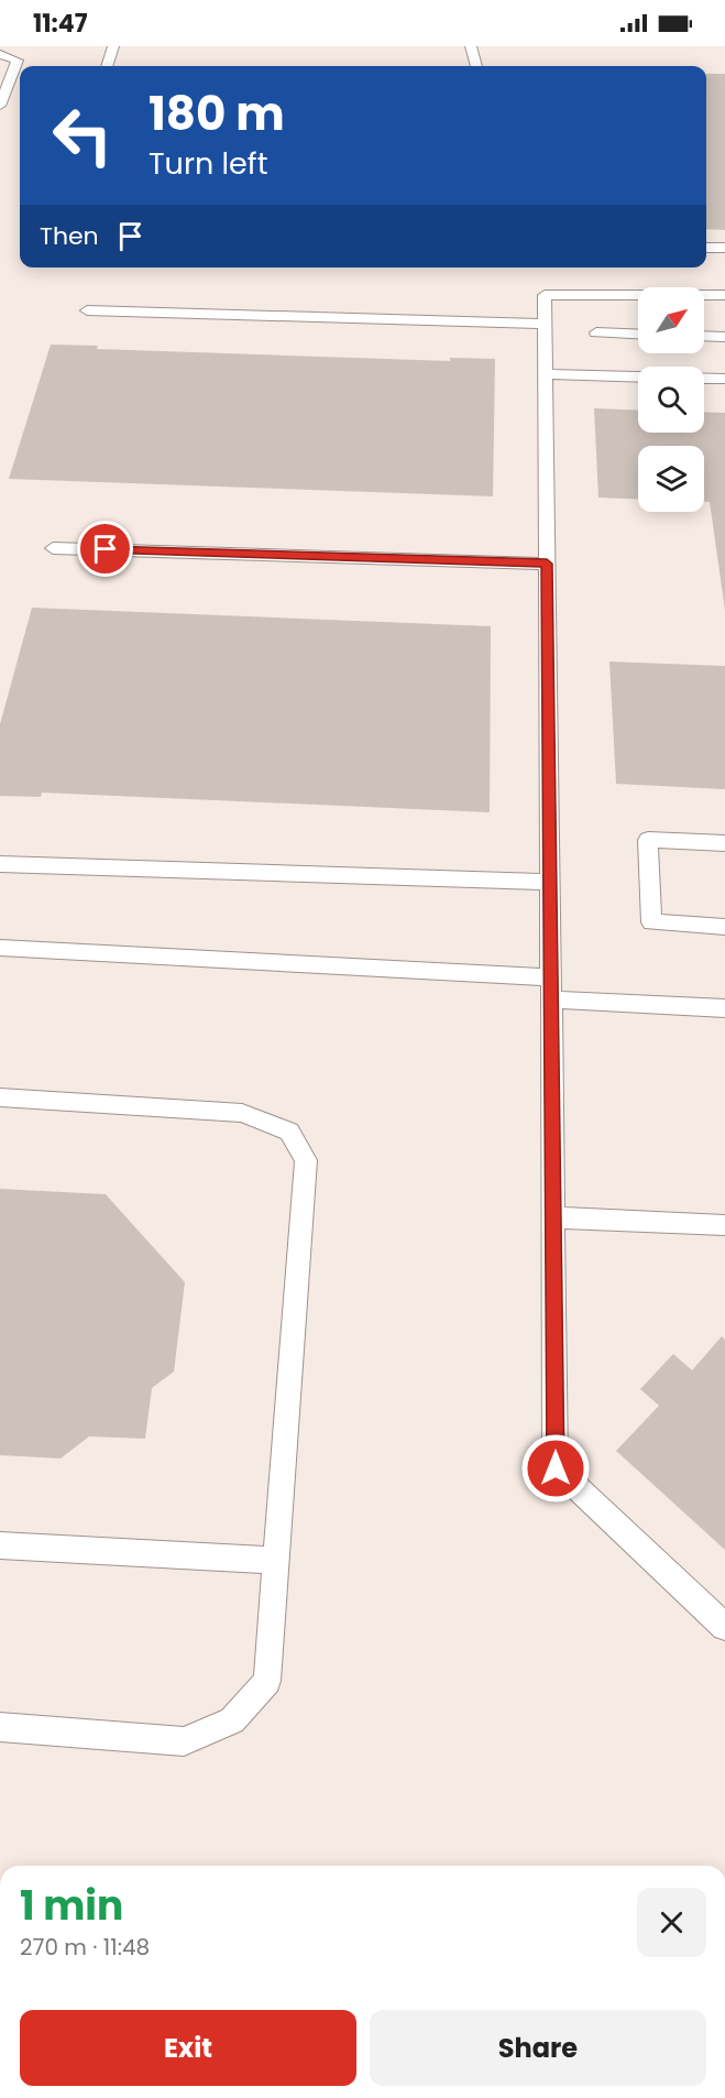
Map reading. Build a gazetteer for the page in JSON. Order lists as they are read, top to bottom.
{
  "north": "top right",
  "page": {
    "status": "11:47",
    "turn": ["180 m", "Turn left"],
    "then": "Then",
    "heading": ["1 min", "270 m · 11:48"],
    "buttons": ["Exit", "Share"]
  }
}
